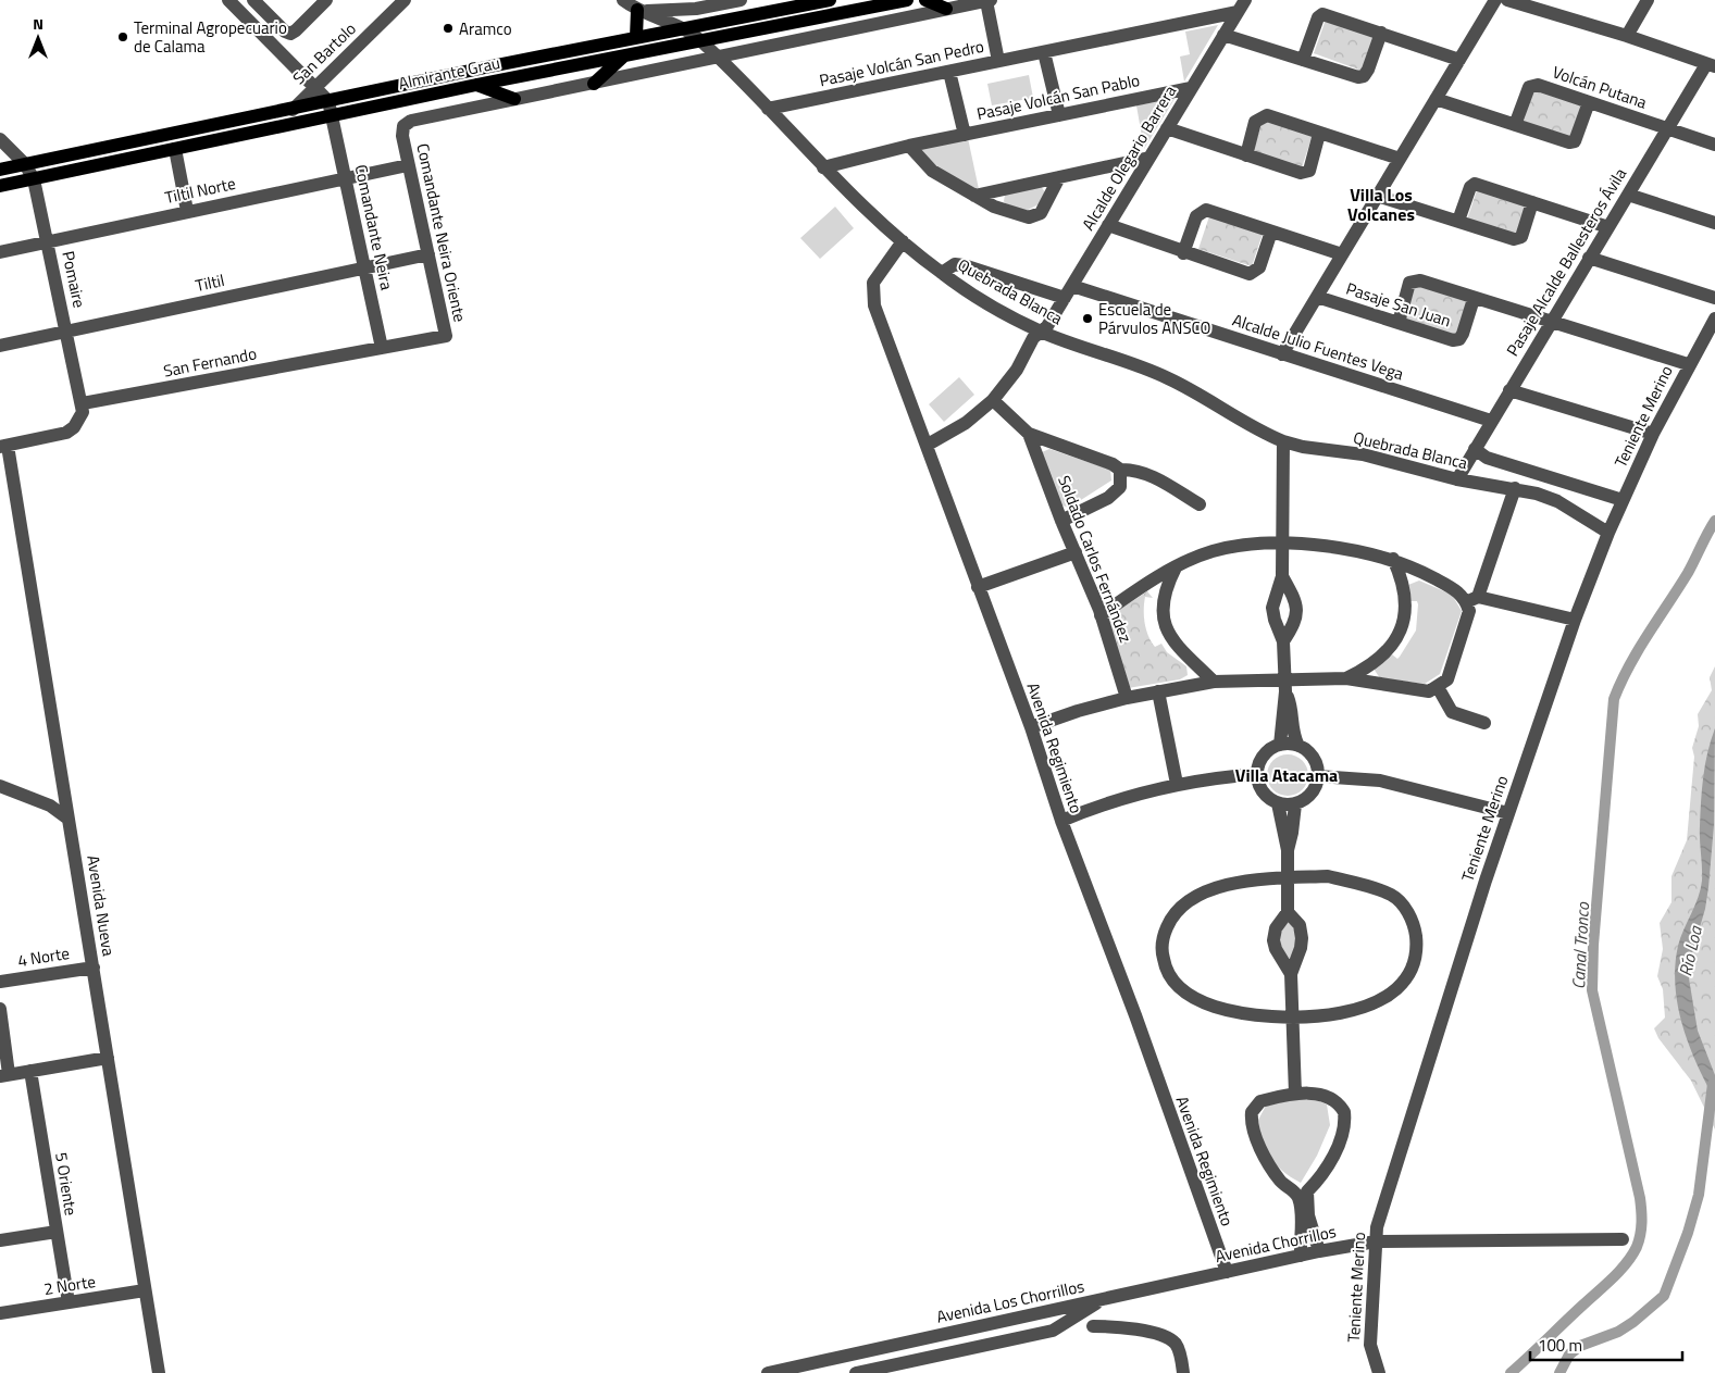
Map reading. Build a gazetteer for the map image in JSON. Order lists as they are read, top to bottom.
{
  "streets": {
    "main road": ["Almirante Grau"],
    "street": [
      "San Bartolo",
      "Pasaje Volcán San Pedro",
      "Volcán Putana",
      "Pasaje Volcán San Pablo",
      "Alcalde Olegario Barrera",
      "Tiltil Norte",
      "Comandante Neira",
      "Comandante Neira Oriente",
      "Pasaje Alcalde Ballesteros Ávila",
      "Pomaire",
      "Tiltil",
      "Quebrada Blanca",
      "Pasaje San Juan",
      "Alcalde Julio Fuentes Vega",
      "San Fernando",
      "Teniente Merino",
      "Soldado Carlos Fernández",
      "Avenida Regimiento",
      "Avenida Nueva",
      "4 Norte",
      "5 Oriente",
      "Avenida Chorrillos",
      "2 Norte",
      "Avenida Los Chorrillos"
    ]
  },
  "crossings": [
    ["San Bartolo", "Almirante Grau"],
    ["Pasaje Volcán San Pedro", "Pasaje Volcán San Pablo"],
    ["Pasaje Volcán San Pedro", "Alcalde Olegario Barrera"],
    ["Pasaje Volcán San Pedro", "Quebrada Blanca"],
    ["Almirante Grau", "Comandante Neira"],
    ["Almirante Grau", "Pomaire"],
    ["Almirante Grau", "Quebrada Blanca"],
    ["Volcán Putana", "Pasaje Alcalde Ballesteros Ávila"],
    ["Pasaje Volcán San Pablo", "Alcalde Olegario Barrera"],
    ["Pasaje Volcán San Pablo", "Quebrada Blanca"],
    ["Alcalde Olegario Barrera", "Quebrada Blanca"],
    ["Alcalde Olegario Barrera", "Alcalde Julio Fuentes Vega"],
    ["Alcalde Olegario Barrera", "Avenida Regimiento"],
    ["Tiltil Norte", "Comandante Neira"],
    ["Tiltil Norte", "Comandante Neira Oriente"],
    ["Tiltil Norte", "Pomaire"],
    ["Comandante Neira", "Tiltil"],
    ["Comandante Neira", "San Fernando"],
    ["Comandante Neira Oriente", "Tiltil"],
    ["Comandante Neira Oriente", "San Fernando"],
    ["Pasaje Alcalde Ballesteros Ávila", "Quebrada Blanca"],
    ["Pasaje Alcalde Ballesteros Ávila", "Alcalde Julio Fuentes Vega"],
    ["Pomaire", "Tiltil"],
    ["Pomaire", "San Fernando"],
    ["Quebrada Blanca", "Alcalde Julio Fuentes Vega"],
    ["Quebrada Blanca", "Teniente Merino"],
    ["Quebrada Blanca", "Avenida Regimiento"],
    ["Teniente Merino", "Avenida Chorrillos"],
    ["Avenida Regimiento", "Avenida Chorrillos"],
    ["Avenida Nueva", "4 Norte"],
    ["Avenida Nueva", "2 Norte"],
    ["5 Oriente", "2 Norte"],
    ["Avenida Chorrillos", "Avenida Los Chorrillos"]
  ],
  "districts": ["Villa Los Volcanes", "Villa Atacama"],
  "water": ["Canal Tronco", "Río Loa"],
  "places": ["Aramco", "Terminal Agropecuario de Calama", "Escuela de Párvulos ANSCO"],
  "scale_bar": "100 m",
  "north": "top"
}
